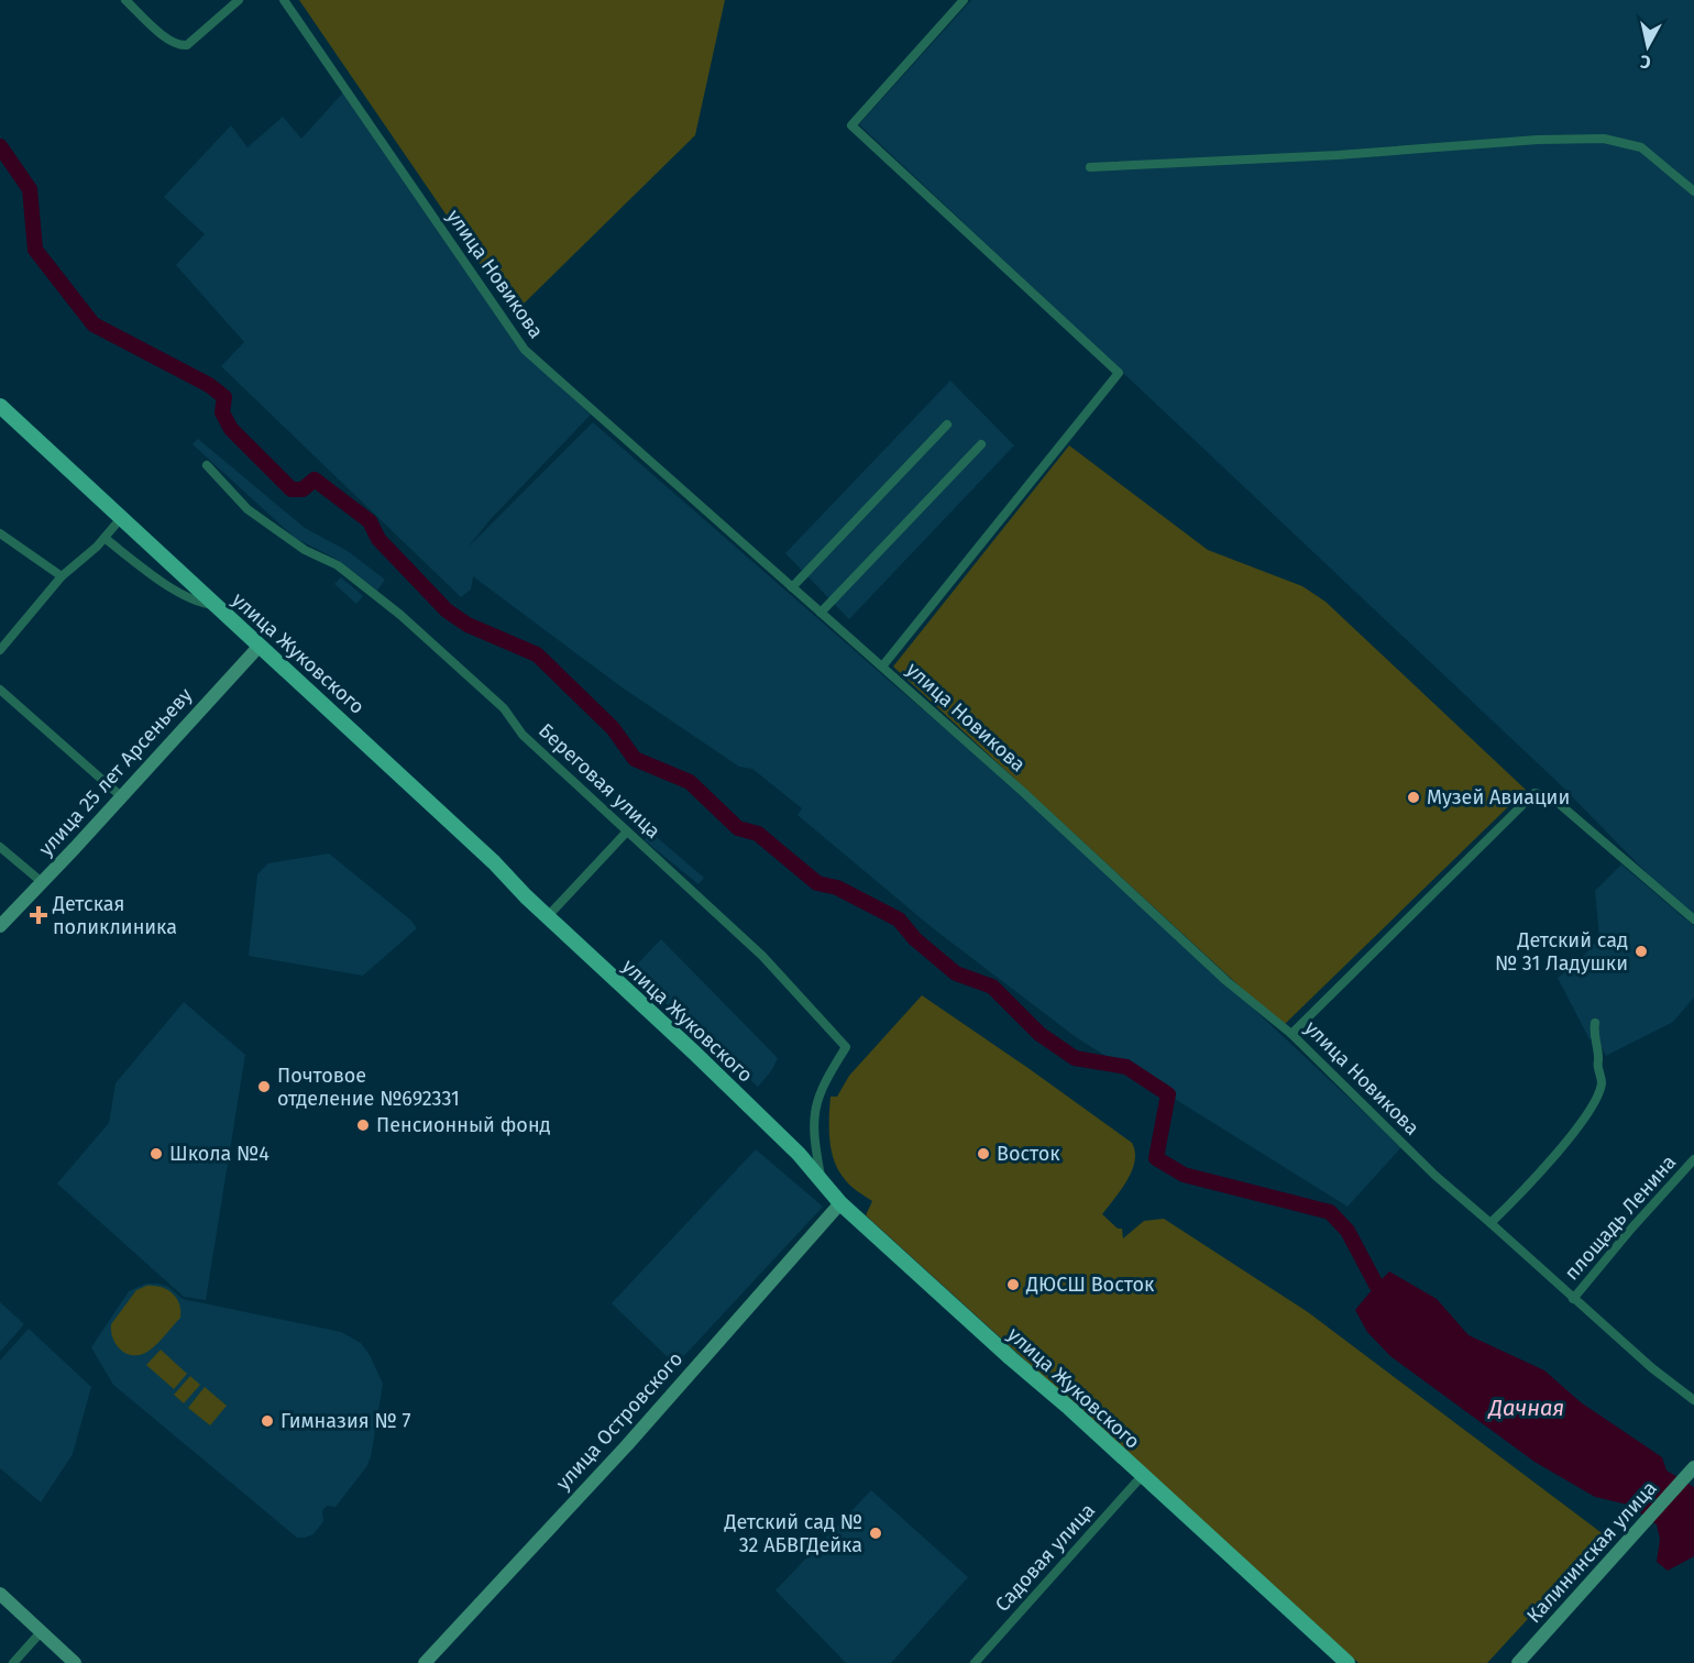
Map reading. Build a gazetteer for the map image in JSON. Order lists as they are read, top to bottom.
{
  "streets": {
    "main road": [
      "улица Жуковского",
      "улица 25 лет Арсеньеву",
      "улица Островского",
      "Калининская улица"
    ],
    "street": [
      "улица Новикова",
      "Береговая улица",
      "площадь Ленина",
      "Садовая улица"
    ]
  },
  "crossings": [
    ["улица Новикова", "площадь Ленина"],
    ["улица Жуковского", "улица 25 лет Арсеньеву"],
    ["улица Жуковского", "Береговая улица"],
    ["улица Жуковского", "улица Островского"],
    ["улица Жуковского", "Садовая улица"]
  ],
  "water": ["Дачная"],
  "places": {
    "other": [
      "Музей Авиации",
      "Детский сад № 31 Ладушки",
      "Почтовое отделение №692331",
      "Пенсионный фонд",
      "Школа №4",
      "Восток",
      "ДЮСШ Восток",
      "Гимназия № 7",
      "Детский сад № 32 АБВГДейка"
    ],
    "health": ["Детская поликлиника"]
  },
  "north": "bottom"
}
